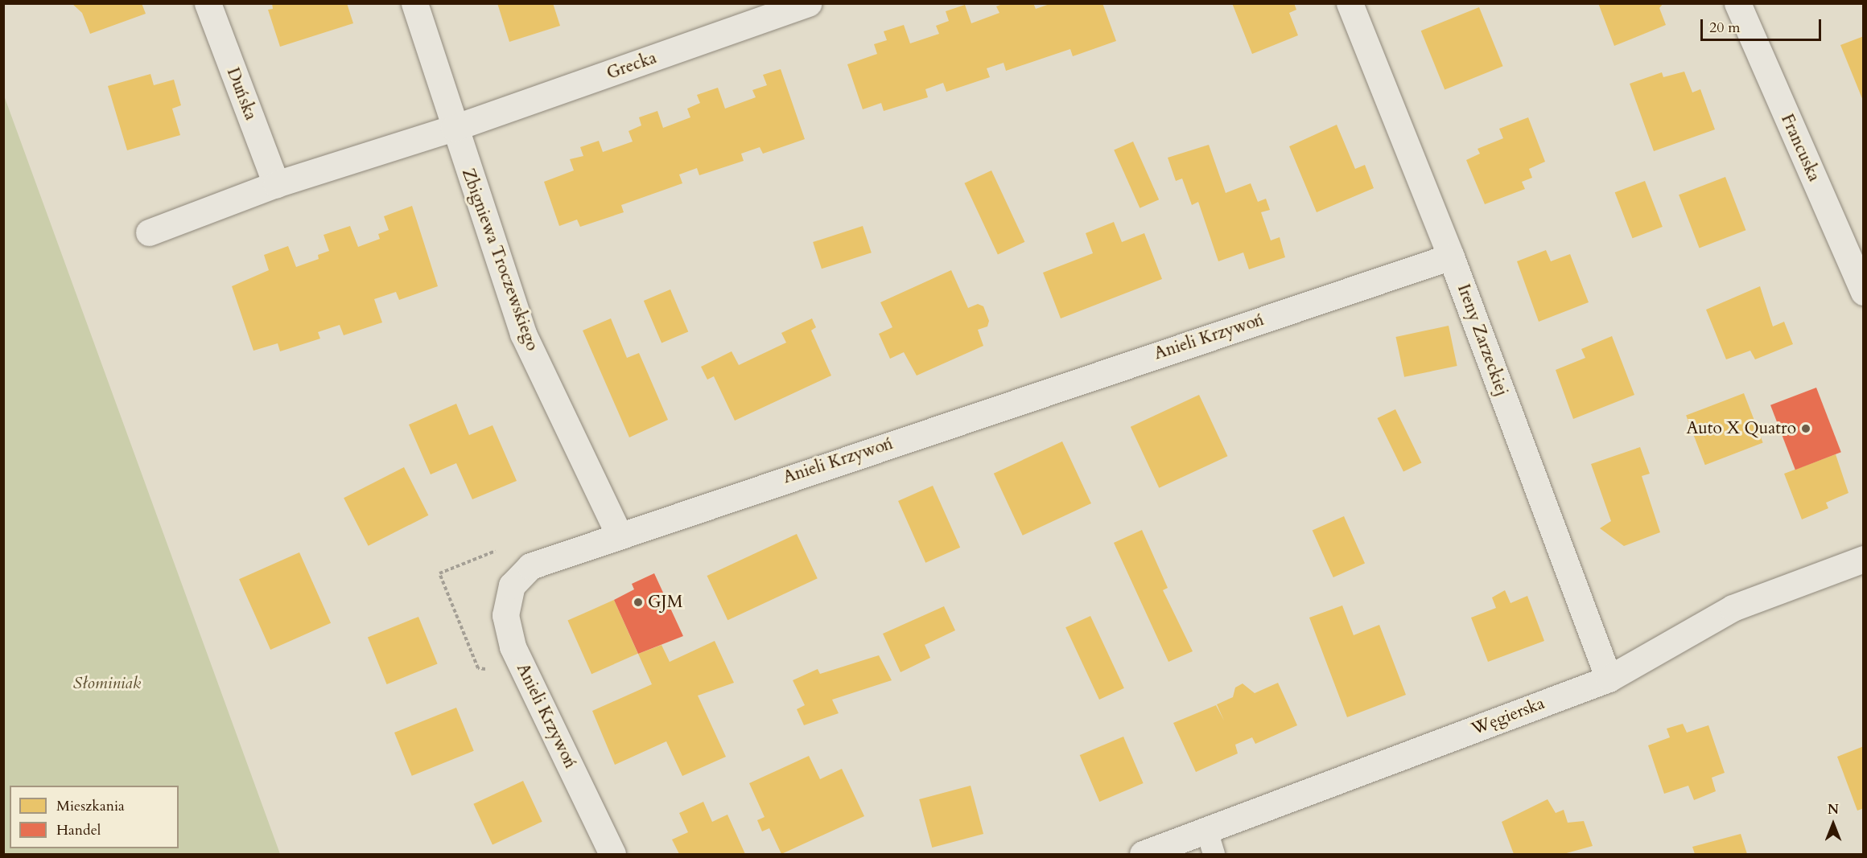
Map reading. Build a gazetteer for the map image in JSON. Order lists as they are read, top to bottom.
{
  "streets": {
    "street": [
      "Grecka",
      "Duńska",
      "Francuska",
      "Zbigniewa Troczewskiego",
      "Anieli Krzywoń",
      "Ireny Zarzeckiej",
      "Węgierska"
    ]
  },
  "crossings": [
    ["Grecka", "Zbigniewa Troczewskiego"],
    ["Zbigniewa Troczewskiego", "Anieli Krzywoń"],
    ["Anieli Krzywoń", "Ireny Zarzeckiej"],
    ["Ireny Zarzeckiej", "Węgierska"]
  ],
  "parks": ["Słominiak"],
  "places": ["Auto X Quatro", "GJM"],
  "legend": ["Mieszkania", "Handel"],
  "scale_bar": "20 m",
  "north": "top"
}
